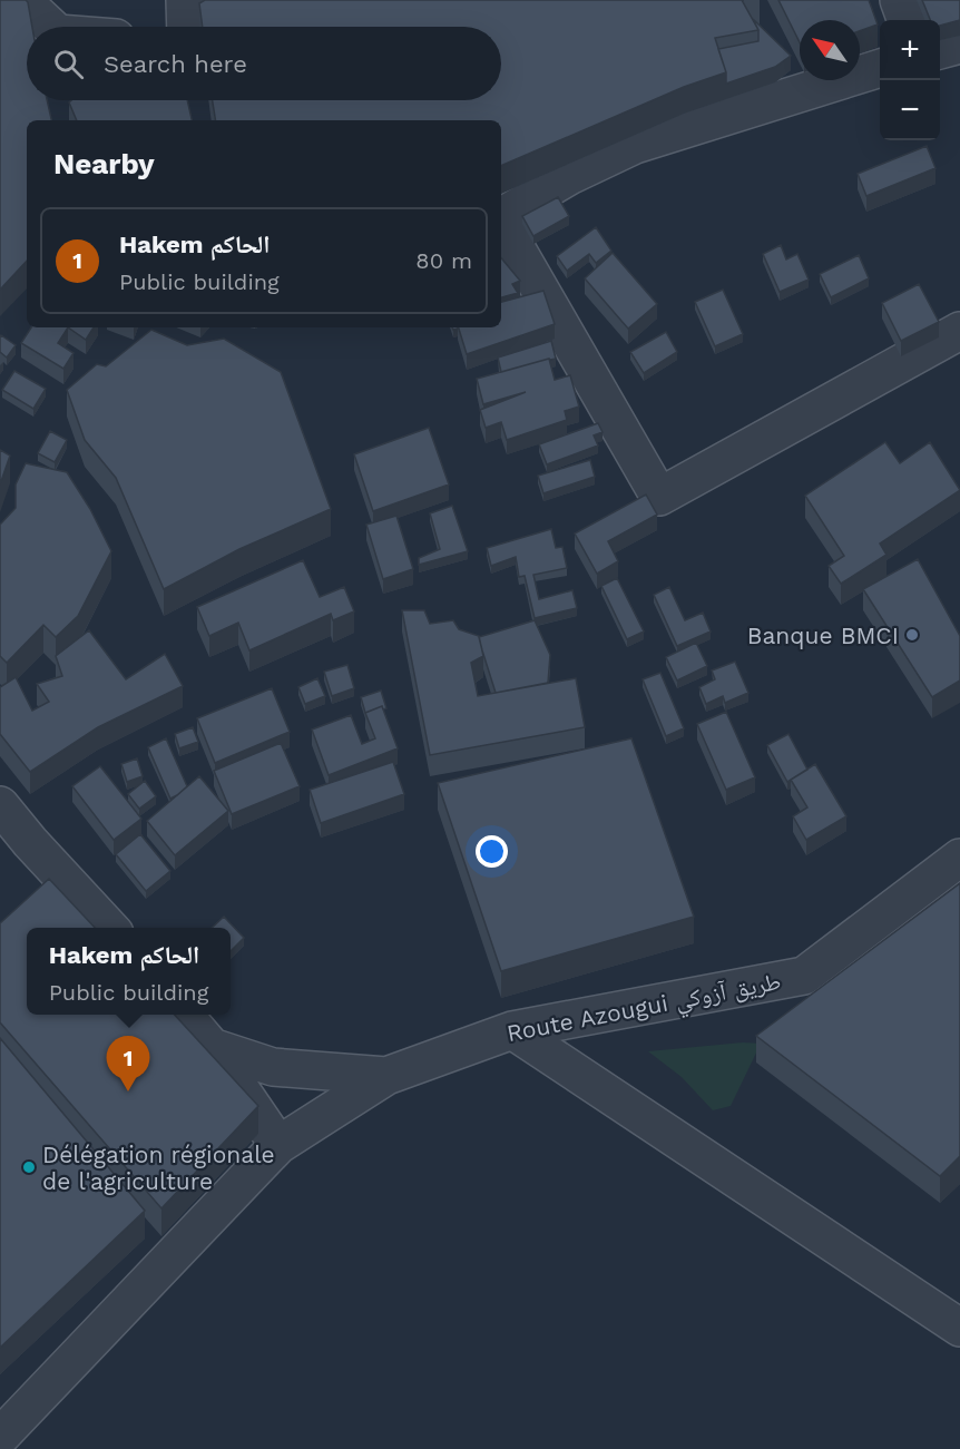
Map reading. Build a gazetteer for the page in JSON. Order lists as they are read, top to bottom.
{
  "streets": {
    "street": ["Route Azougui طريق آزوكي"]
  },
  "places": ["Banque BMCI", "Délégation régionale de l'agriculture"],
  "north": "top left",
  "page": {
    "map_buttons": ["+", "−"],
    "search": "Search here",
    "heading": "Nearby",
    "list": [
      {
        "mark": "1",
        "name": "Hakem الحاكم",
        "note": "Public building",
        "value": "80 m"
      }
    ],
    "popup": ["Hakem الحاكم", "Public building"],
    "pins": "1"
  }
}
